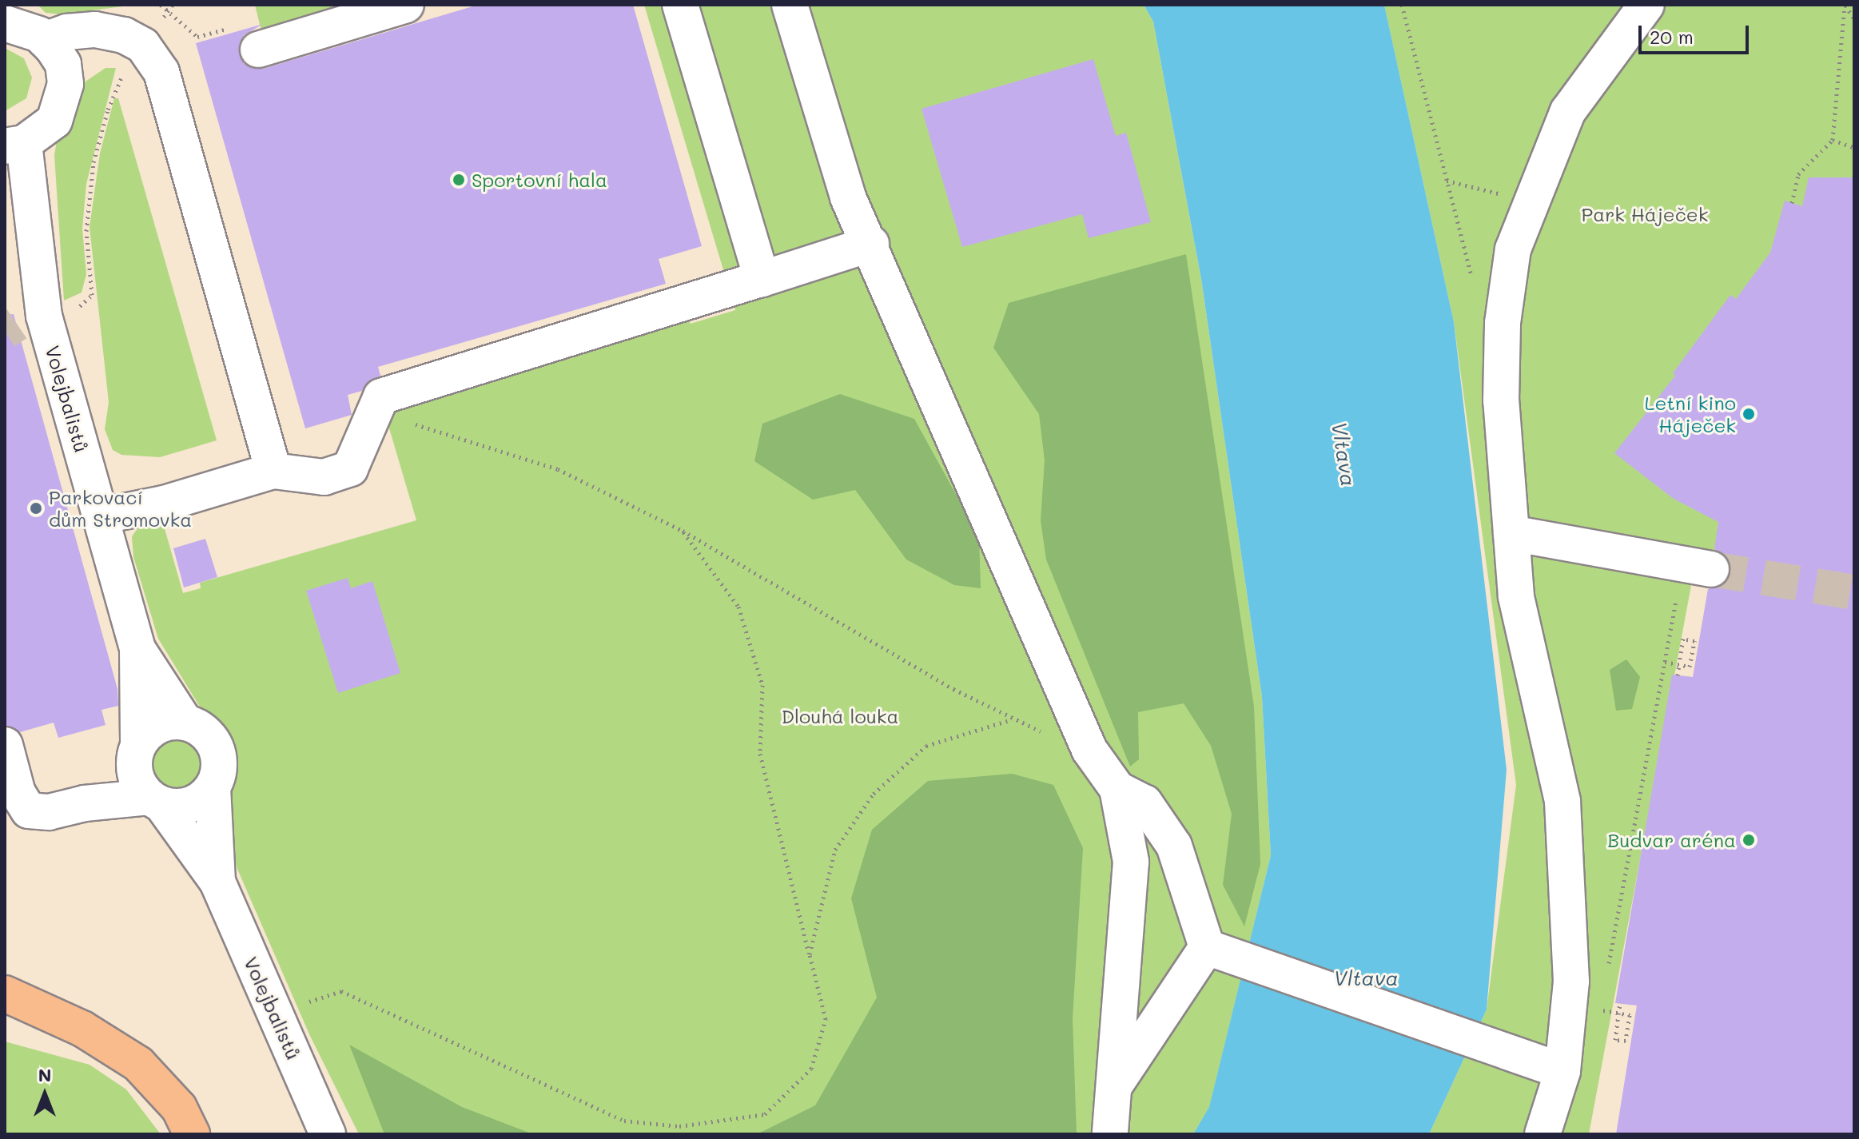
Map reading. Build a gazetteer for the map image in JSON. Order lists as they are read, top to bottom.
{
  "streets": {
    "street": ["Volejbalistů"]
  },
  "water": ["Vltava"],
  "parks": ["Park Háječek", "Dlouhá louka"],
  "places": [
    "Sportovní hala",
    "Letní kino Háječek",
    "Parkovací dům Stromovka",
    "Budvar aréna"
  ],
  "scale_bar": "20 m",
  "north": "top"
}
